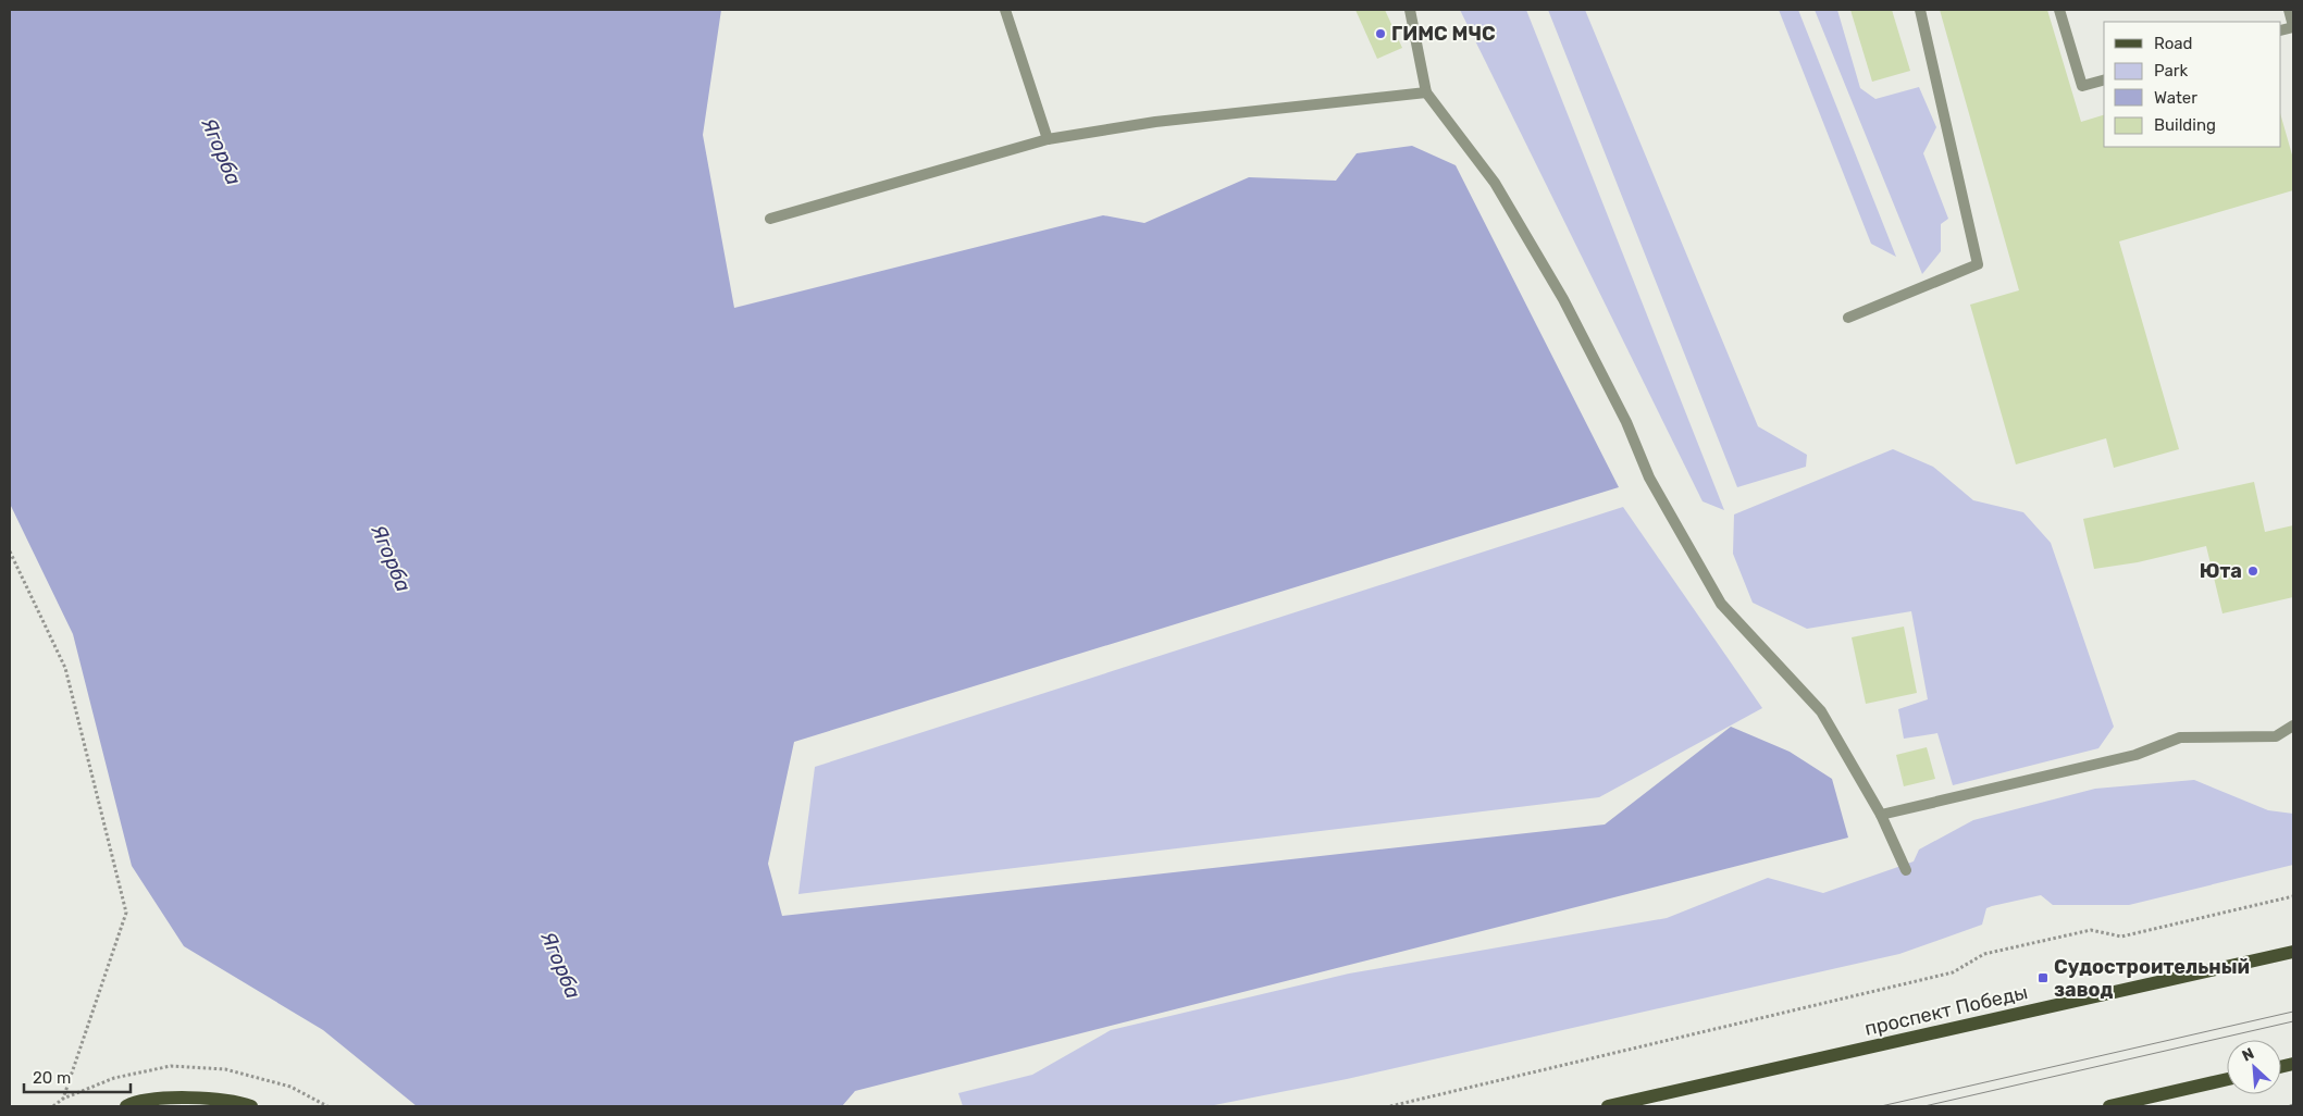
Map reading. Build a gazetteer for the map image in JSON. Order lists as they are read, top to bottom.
{
  "streets": {
    "main road": ["проспект Победы"]
  },
  "water": ["Ягорба"],
  "places": {
    "other": ["ГИМС МЧС", "Юта"],
    "transit": ["Судостроительный завод"]
  },
  "legend": [
    "Road",
    "Park",
    "Water",
    "Building"
  ],
  "scale_bar": "20 m",
  "north": "top left"
}
